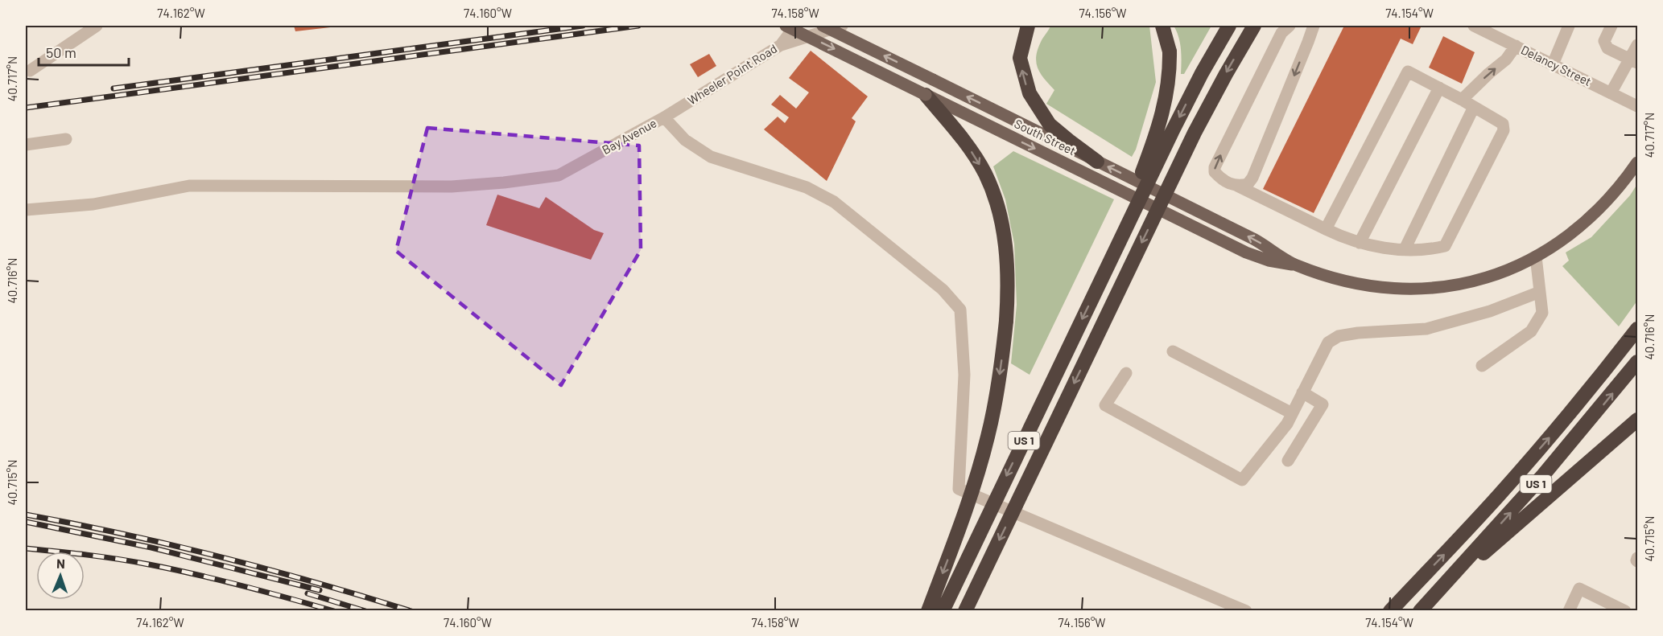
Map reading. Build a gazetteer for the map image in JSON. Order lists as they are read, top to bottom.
{
  "streets": {
    "highway": ["US 1"],
    "main road": ["South Street"],
    "street": ["Delancy Street", "Wheeler Point Road", "Bay Avenue"]
  },
  "crossings": [
    ["Wheeler Point Road", "Bay Avenue"]
  ],
  "scale_bar": "50 m",
  "north": "top",
  "coordinates": [
    "74.162°W",
    "74.160°W",
    "74.158°W",
    "74.156°W",
    "74.154°W",
    "40.717°N",
    "40.716°N",
    "40.715°N"
  ]
}
